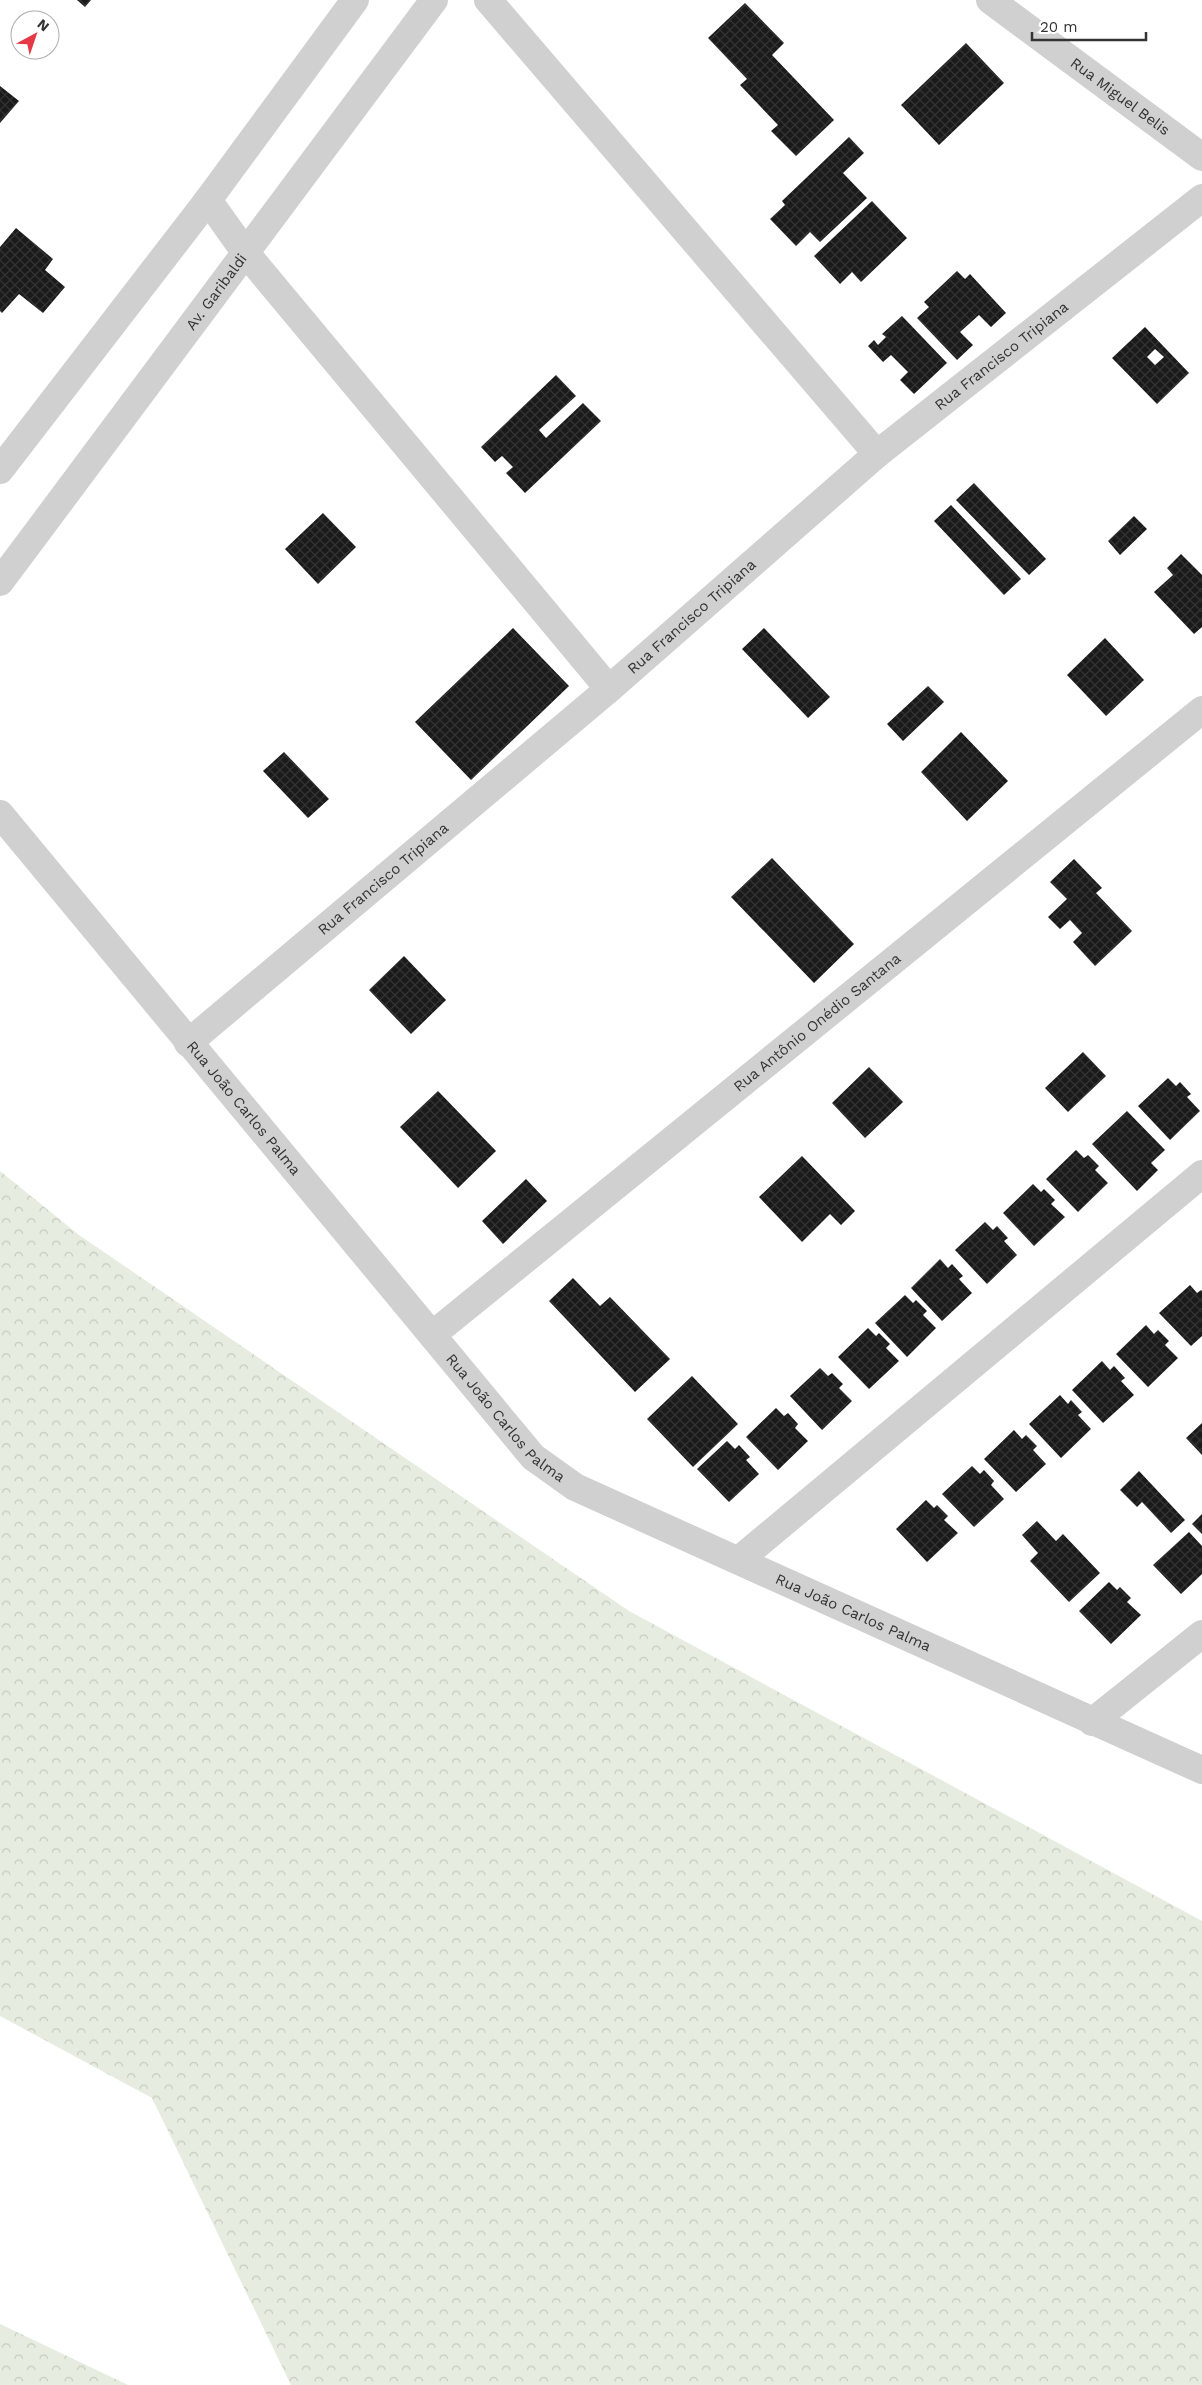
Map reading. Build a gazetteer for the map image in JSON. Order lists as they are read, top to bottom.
{
  "streets": {
    "street": [
      "Rua Miguel Belis",
      "Av. Garibaldi",
      "Rua Francisco Tripiana",
      "Rua Antônio Onédio Santana",
      "Rua João Carlos Palma"
    ]
  },
  "crossings": [
    ["Rua Francisco Tripiana", "Rua João Carlos Palma"],
    ["Rua Antônio Onédio Santana", "Rua João Carlos Palma"]
  ],
  "scale_bar": "20 m",
  "north": "top right"
}
